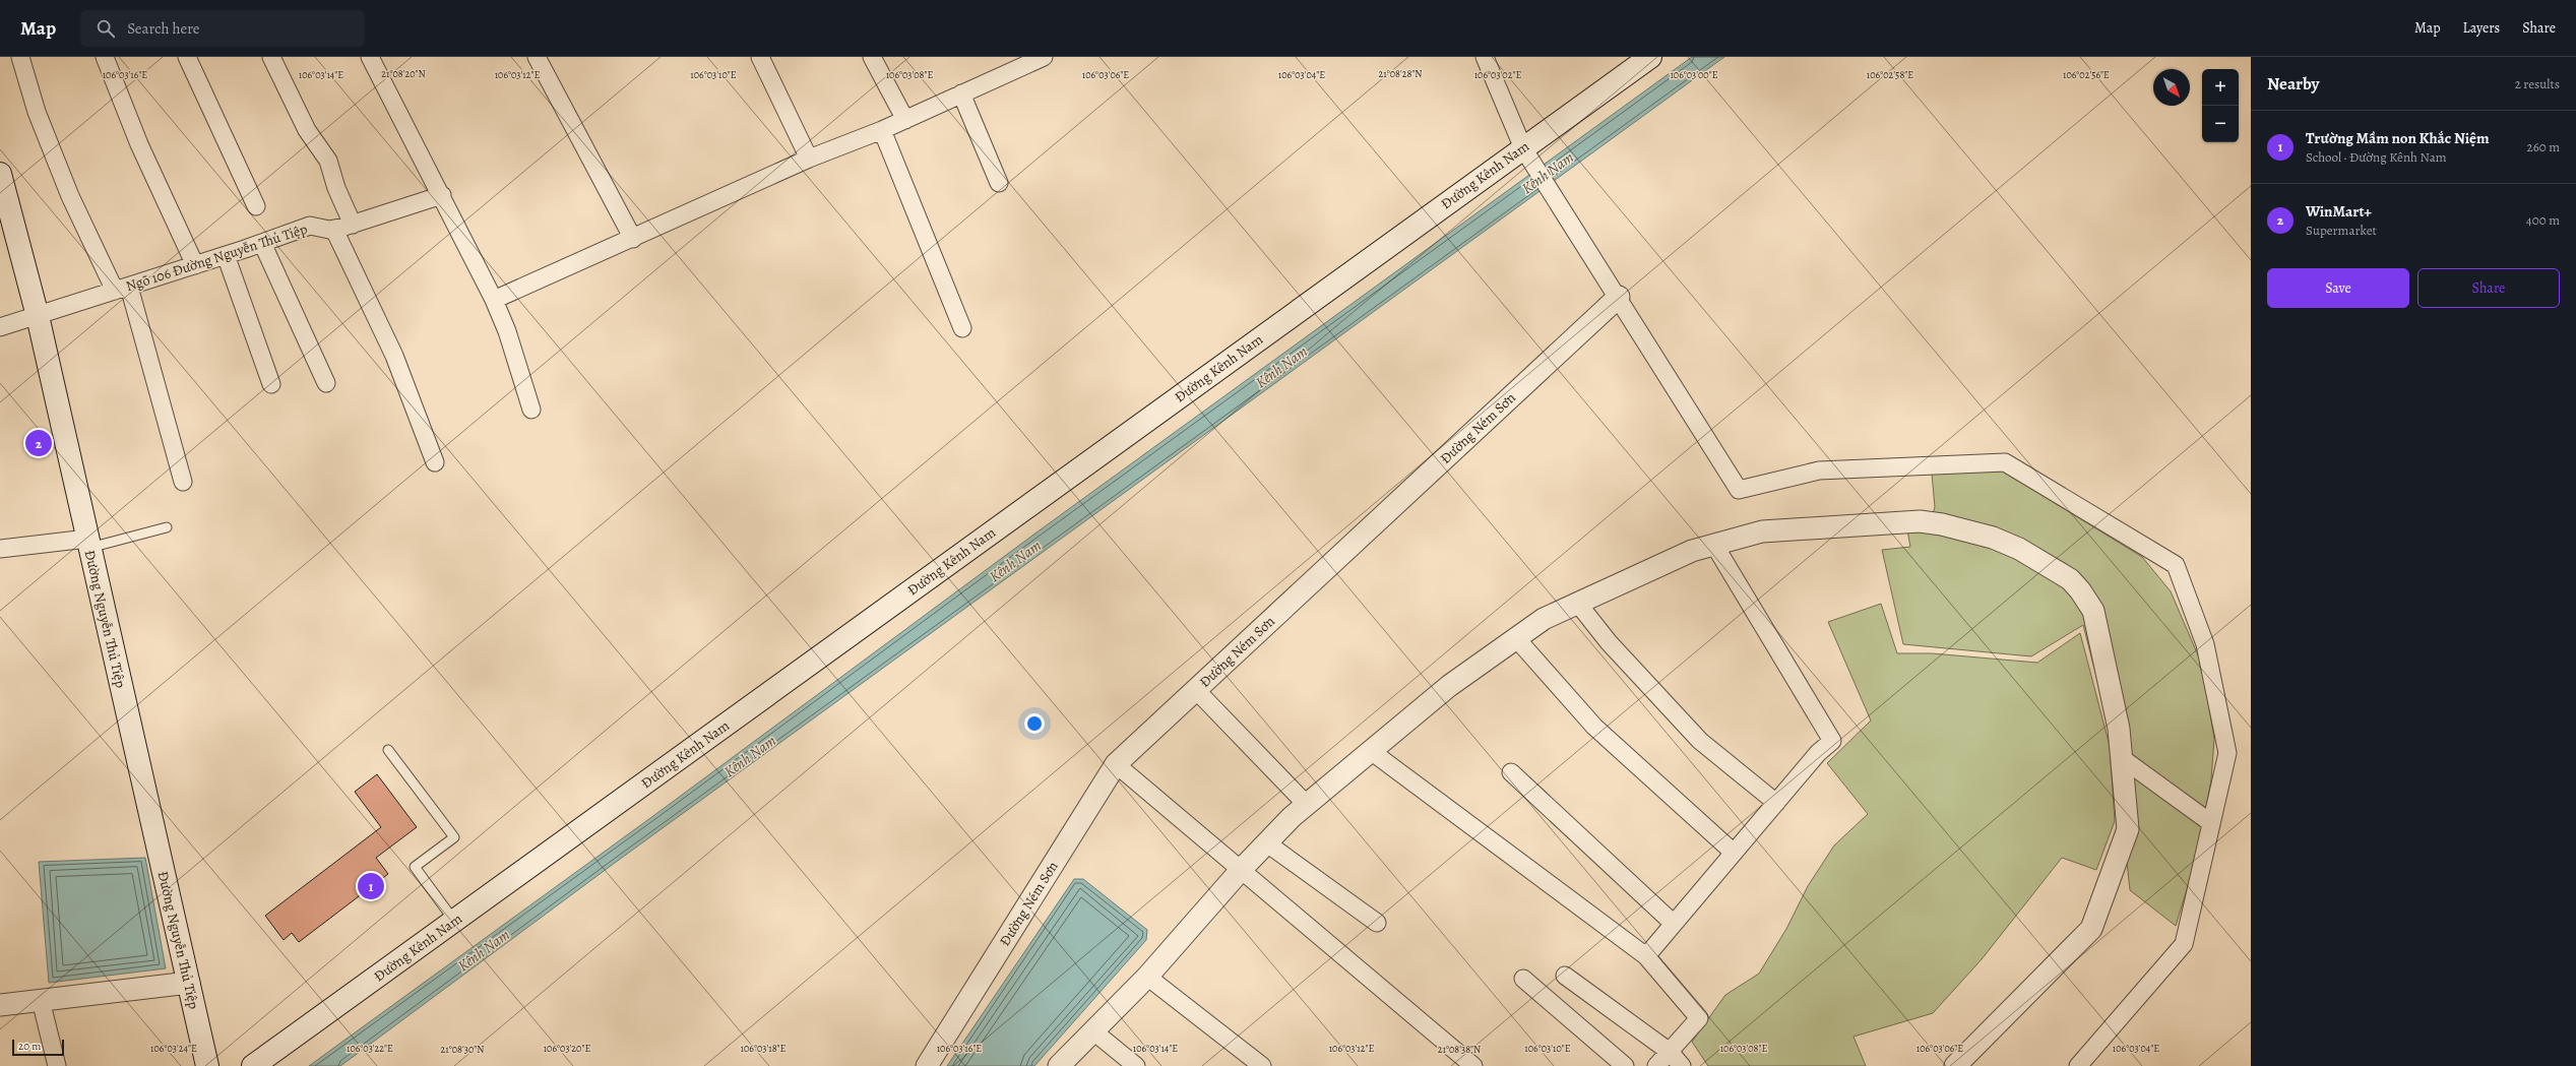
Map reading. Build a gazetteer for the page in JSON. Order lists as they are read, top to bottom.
{
  "streets": {
    "main road": ["Đường Kênh Nam", "Đường Nguyễn Thủ Tiệp"],
    "street": ["Ngõ 106 Đường Nguyễn Thủ Tiệp", "Đường Ném Sơn"]
  },
  "crossings": [
    ["Ngõ 106 Đường Nguyễn Thủ Tiệp", "Đường Nguyễn Thủ Tiệp"]
  ],
  "water": ["Kênh Nam"],
  "scale_bar": "20 m",
  "north": "bottom right",
  "page": {
    "header": "Map",
    "search": "Search here",
    "nav": ["Map", "Layers", "Share"],
    "heading": ["Nearby", "2 results"],
    "map_buttons": ["+", "−"],
    "list": [
      {
        "mark": "1",
        "name": "Trường Mầm non Khắc Niệm",
        "note": "School · Đường Kênh Nam",
        "value": "260 m"
      },
      {
        "mark": "2",
        "name": "WinMart+",
        "note": "Supermarket",
        "value": "400 m"
      }
    ],
    "buttons": ["Save", "Share"],
    "pins": ["2", "1"],
    "scale": "20 m"
  },
  "coordinates": [
    "21°08'20\"N",
    "21°08'28\"N",
    "106°03'16\"E",
    "106°03'14\"E",
    "106°03'12\"E",
    "106°03'10\"E",
    "106°03'08\"E",
    "106°03'06\"E",
    "106°03'04\"E",
    "106°03'02\"E",
    "106°03'00\"E",
    "106°02'58\"E",
    "106°02'56\"E",
    "106°03'24\"E",
    "106°03'22\"E",
    "106°03'20\"E",
    "106°03'18\"E",
    "21°08'30\"N",
    "21°08'38\"N"
  ]
}
